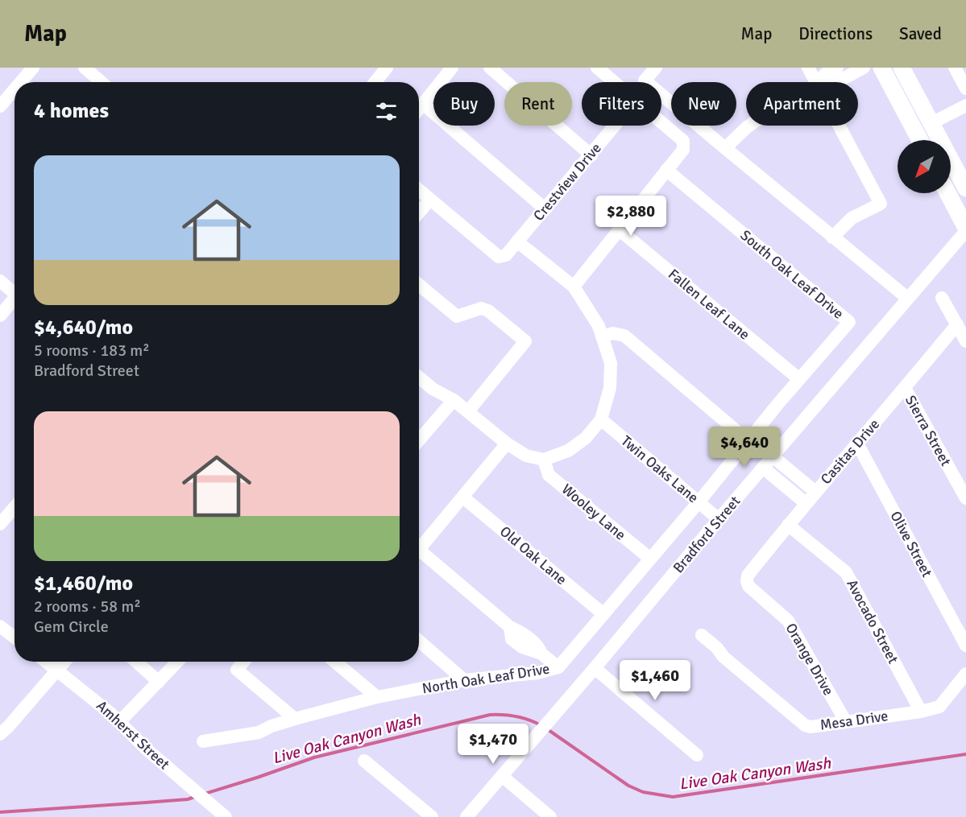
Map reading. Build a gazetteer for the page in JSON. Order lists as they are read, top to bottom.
{
  "streets": {
    "street": [
      "Crestview Drive",
      "South Oak Leaf Drive",
      "Fallen Leaf Lane",
      "Sierra Street",
      "Casitas Drive",
      "Twin Oaks Lane",
      "Wooley Lane",
      "Bradford Street",
      "Olive Street",
      "Old Oak Lane",
      "Avocado Street",
      "Orange Drive",
      "North Oak Leaf Drive",
      "Mesa Drive",
      "Amherst Street"
    ]
  },
  "crossings": [
    ["South Oak Leaf Drive", "Fallen Leaf Lane"],
    ["South Oak Leaf Drive", "Twin Oaks Lane"],
    ["South Oak Leaf Drive", "North Oak Leaf Drive"],
    ["Sierra Street", "Casitas Drive"],
    ["Casitas Drive", "Olive Street"],
    ["Casitas Drive", "Avocado Street"],
    ["Casitas Drive", "Orange Drive"],
    ["Twin Oaks Lane", "Bradford Street"],
    ["Twin Oaks Lane", "North Oak Leaf Drive"],
    ["Wooley Lane", "North Oak Leaf Drive"],
    ["Old Oak Lane", "North Oak Leaf Drive"],
    ["Avocado Street", "Mesa Drive"],
    ["Orange Drive", "Mesa Drive"]
  ],
  "water": ["Live Oak Canyon Wash"],
  "north": "bottom left",
  "page": {
    "header": "Map",
    "nav": ["Map", "Directions", "Saved"],
    "chip": [
      "Buy",
      "Rent",
      "Filters",
      "New",
      "Apartment"
    ],
    "heading": "4 homes",
    "list": [
      {
        "name": "$4,640/mo",
        "note": "5 rooms · 183 m² · Bradford Street"
      },
      {
        "name": "$1,460/mo",
        "note": "2 rooms · 58 m² · Gem Circle"
      }
    ],
    "price": [
      "$2,880",
      "$4,640",
      "$1,460",
      "$1,470"
    ]
  }
}
